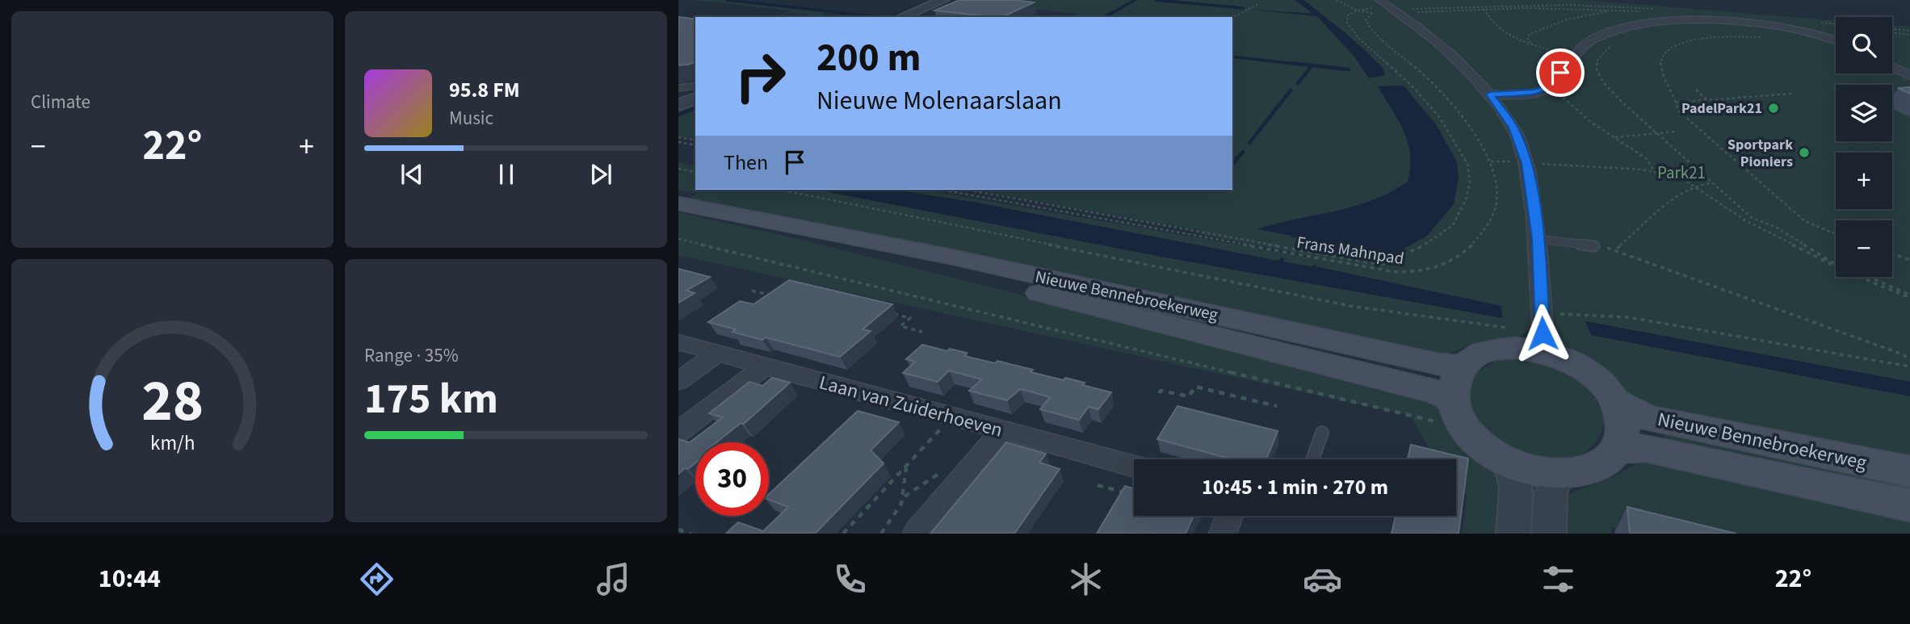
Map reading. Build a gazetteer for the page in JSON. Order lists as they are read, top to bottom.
{
  "streets": {
    "main road": ["Nieuwe Bennebroekerweg"],
    "street": ["Laan van Zuiderhoeven"],
    "path": ["Frans Mahnpad"]
  },
  "parks": ["Park21"],
  "places": ["PadelPark21", "Sportpark Pioniers"],
  "page": {
    "tile": [
      "Climate",
      ["Range · 35%", "175 km"]
    ],
    "map_buttons": ["+", "−"],
    "turn": ["200 m", "Nieuwe Molenaarslaan"],
    "song": ["95.8 FM", "Music"],
    "heat": ["−", "22°", "+"],
    "then": "Then",
    "limit": "30",
    "trip": "10:45 · 1 min · 270 m",
    "tabs": ["10:44", "22°"],
    "gauge": ["28", "km/h"]
  }
}
